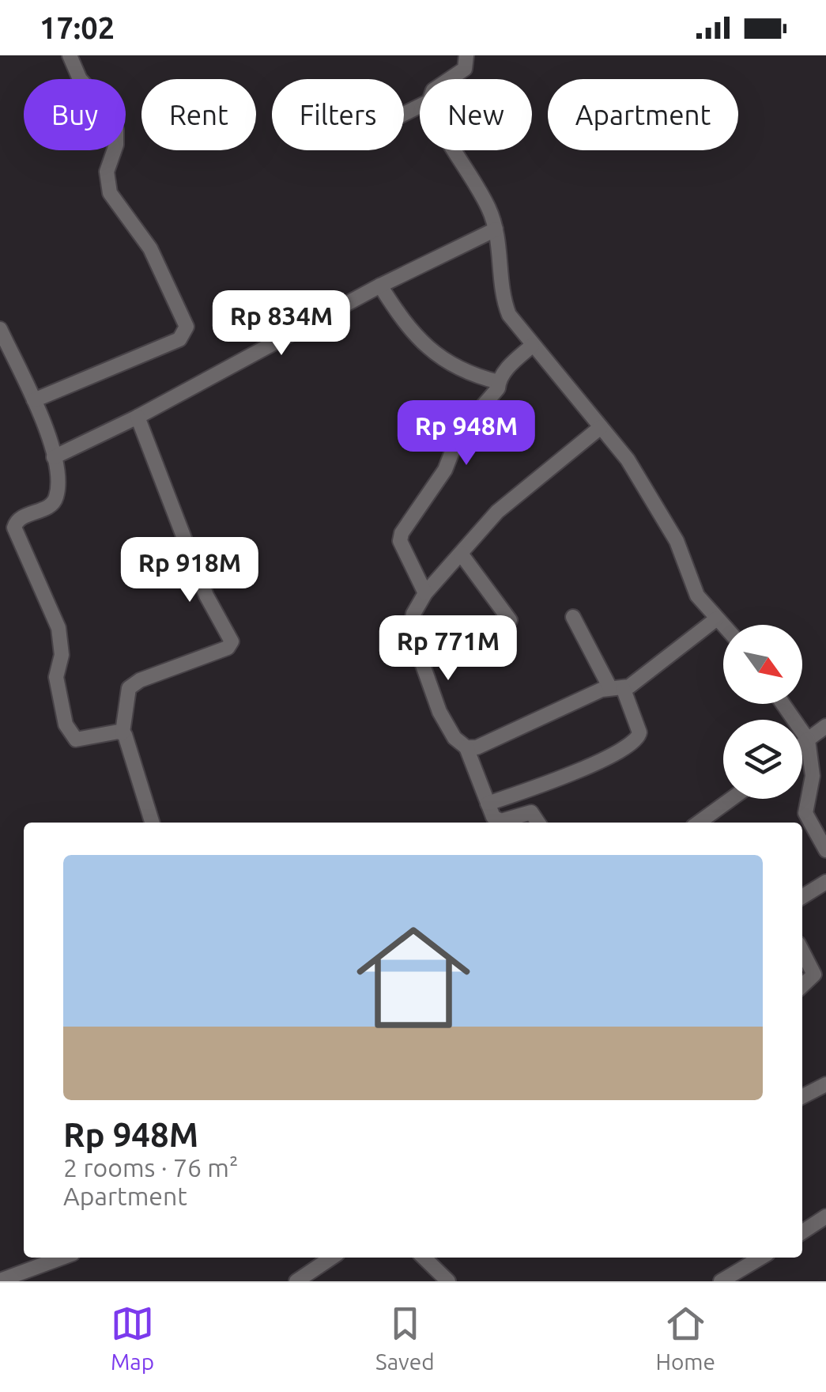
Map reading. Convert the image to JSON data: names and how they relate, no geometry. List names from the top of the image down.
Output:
{
  "north": "bottom right",
  "page": {
    "status": "17:02",
    "chip": [
      "Buy",
      "Rent",
      "Filters",
      "New",
      "Apartment"
    ],
    "price": [
      "Rp 834M",
      "Rp 948M",
      "Rp 918M",
      "Rp 771M"
    ],
    "list": [
      {
        "name": "Rp 948M",
        "note": "2 rooms · 76 m² · Apartment"
      }
    ],
    "tabs": ["Map", "Saved", "Home"]
  }
}
